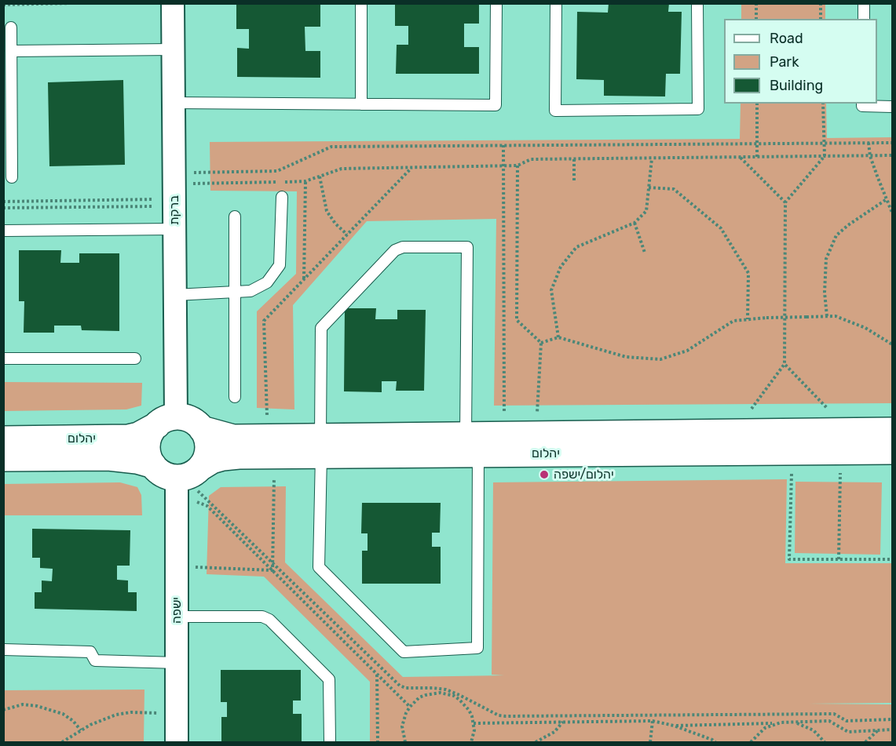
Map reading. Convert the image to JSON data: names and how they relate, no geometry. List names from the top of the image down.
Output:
{
  "streets": {
    "street": ["ברקת", "יהלום", "ישפה"]
  },
  "crossings": [
    ["ברקת", "יהלום"],
    ["ברקת", "ישפה"],
    ["יהלום", "ישפה"]
  ],
  "places": ["יהלום/ישפה"],
  "legend": ["Road", "Park", "Building"]
}
